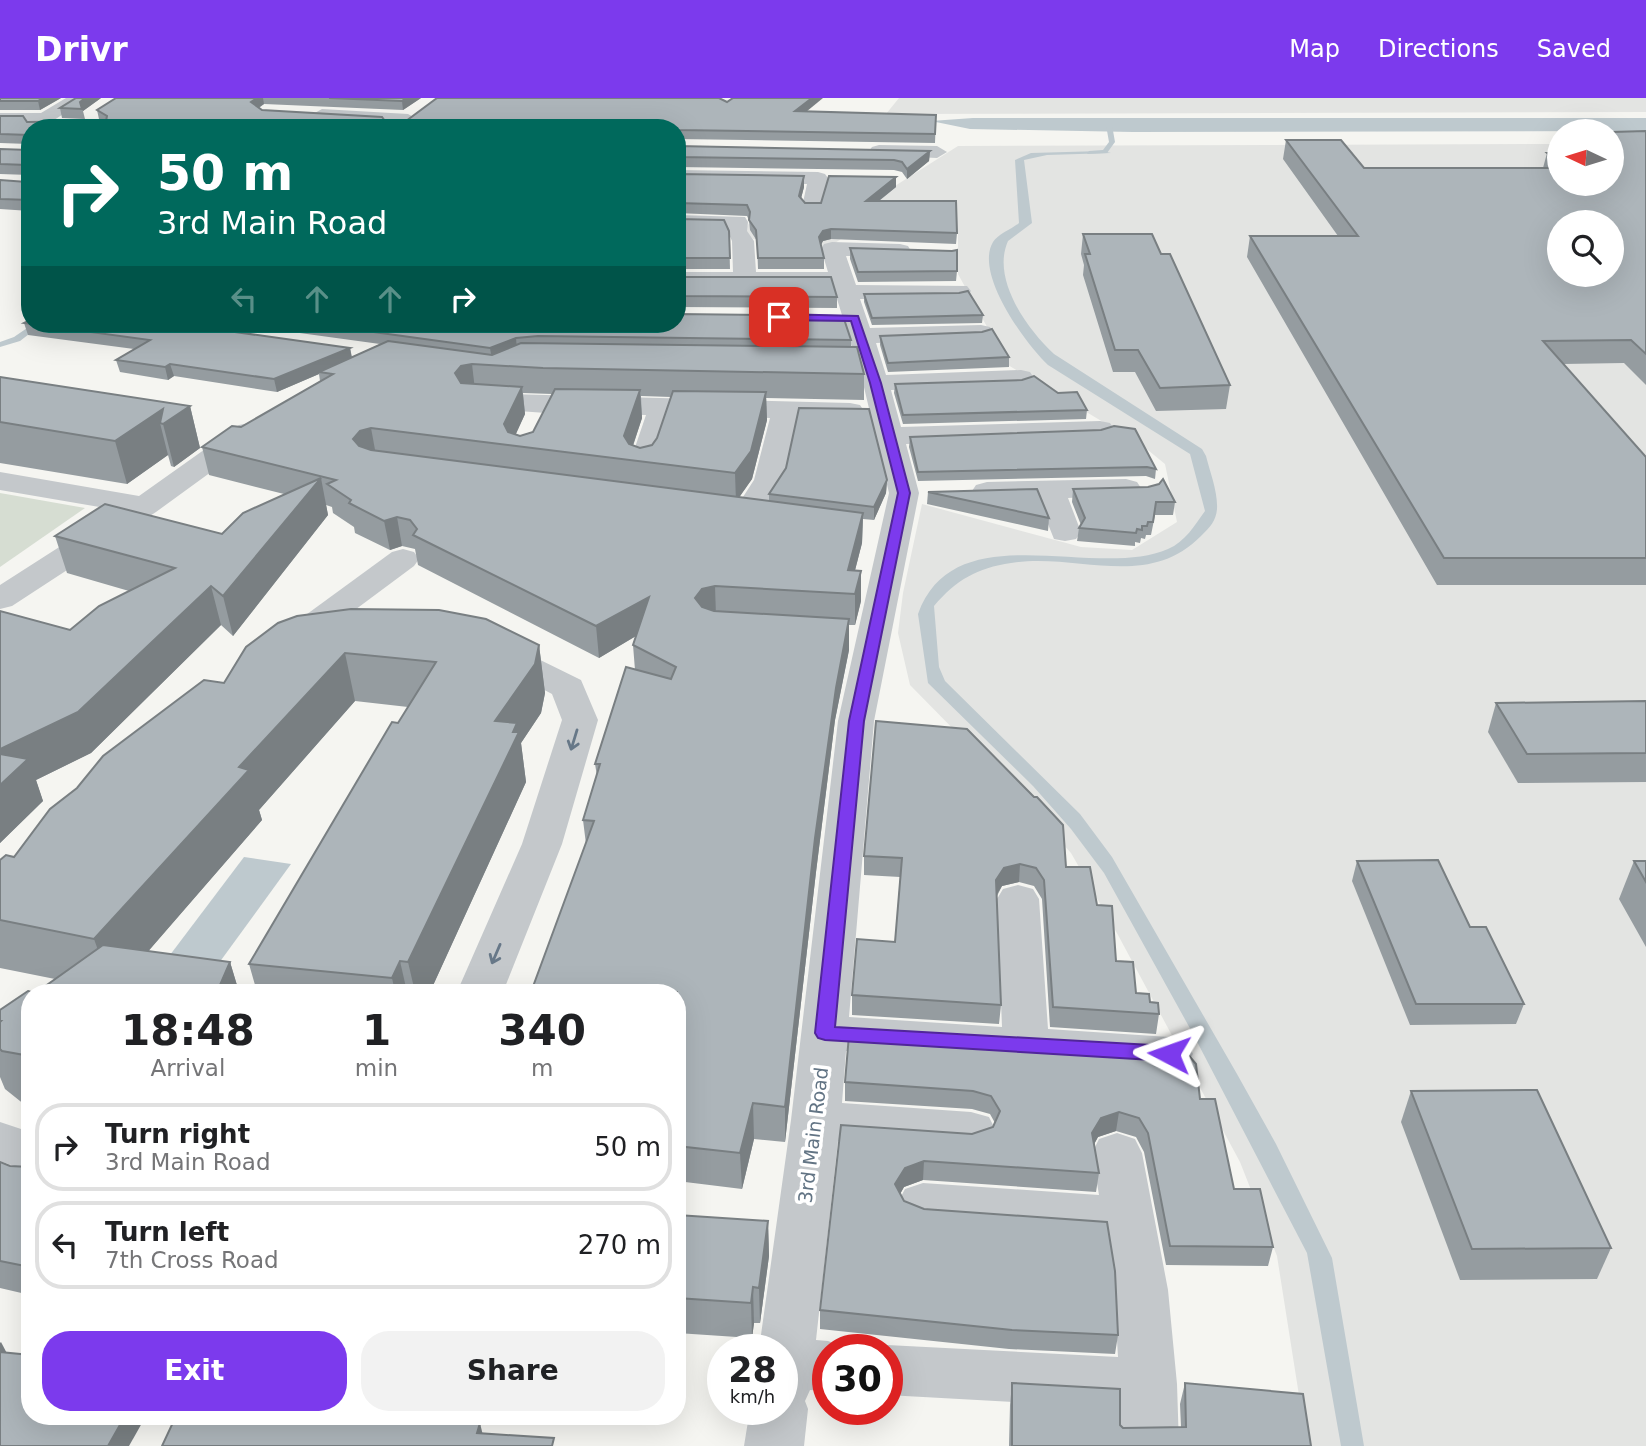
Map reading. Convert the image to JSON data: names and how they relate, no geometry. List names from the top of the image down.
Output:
{
  "streets": {
    "street": ["3rd Main Road"]
  },
  "north": "left",
  "page": {
    "header": "Drivr",
    "nav": ["Map", "Directions", "Saved"],
    "turn": ["50 m", "3rd Main Road"],
    "eta": [
      "18:48",
      "Arrival",
      "1",
      "min",
      "340",
      "m"
    ],
    "list": [
      {
        "name": "Turn right",
        "note": "3rd Main Road",
        "value": "50 m"
      },
      {
        "name": "Turn left",
        "note": "7th Cross Road",
        "value": "270 m"
      }
    ],
    "buttons": ["Exit", "Share"],
    "speed": "28 km/h",
    "limit": "30"
  }
}
